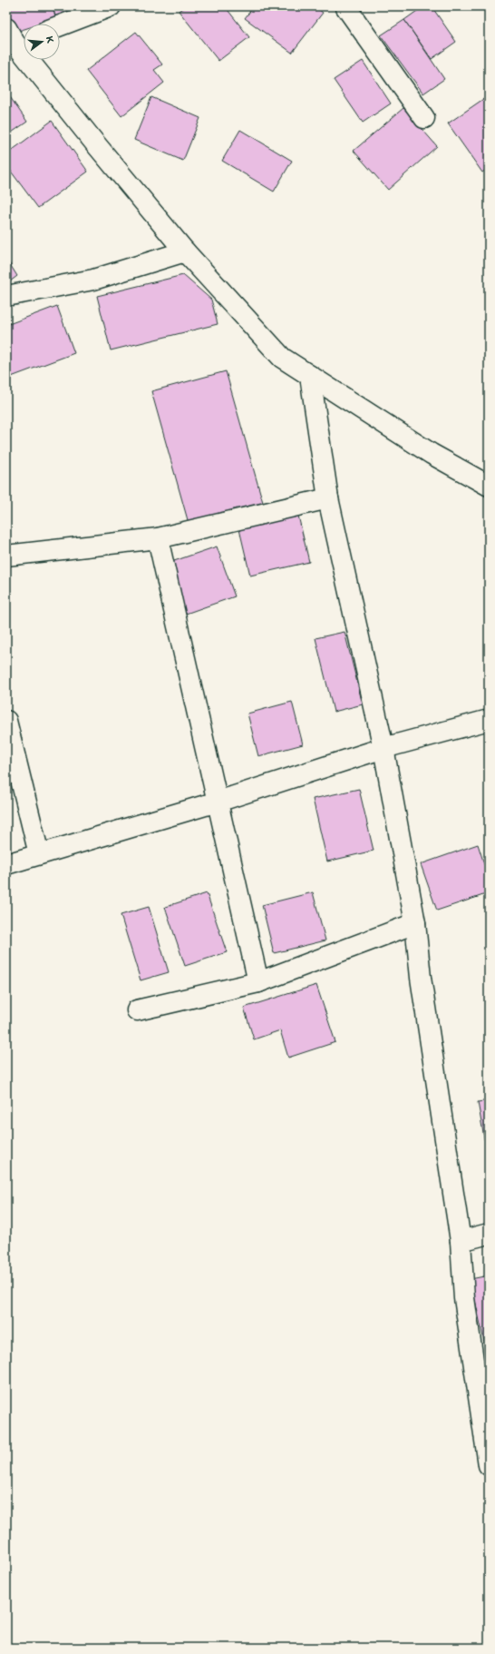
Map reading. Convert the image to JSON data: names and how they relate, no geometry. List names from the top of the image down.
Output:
{
  "north": "right"
}
